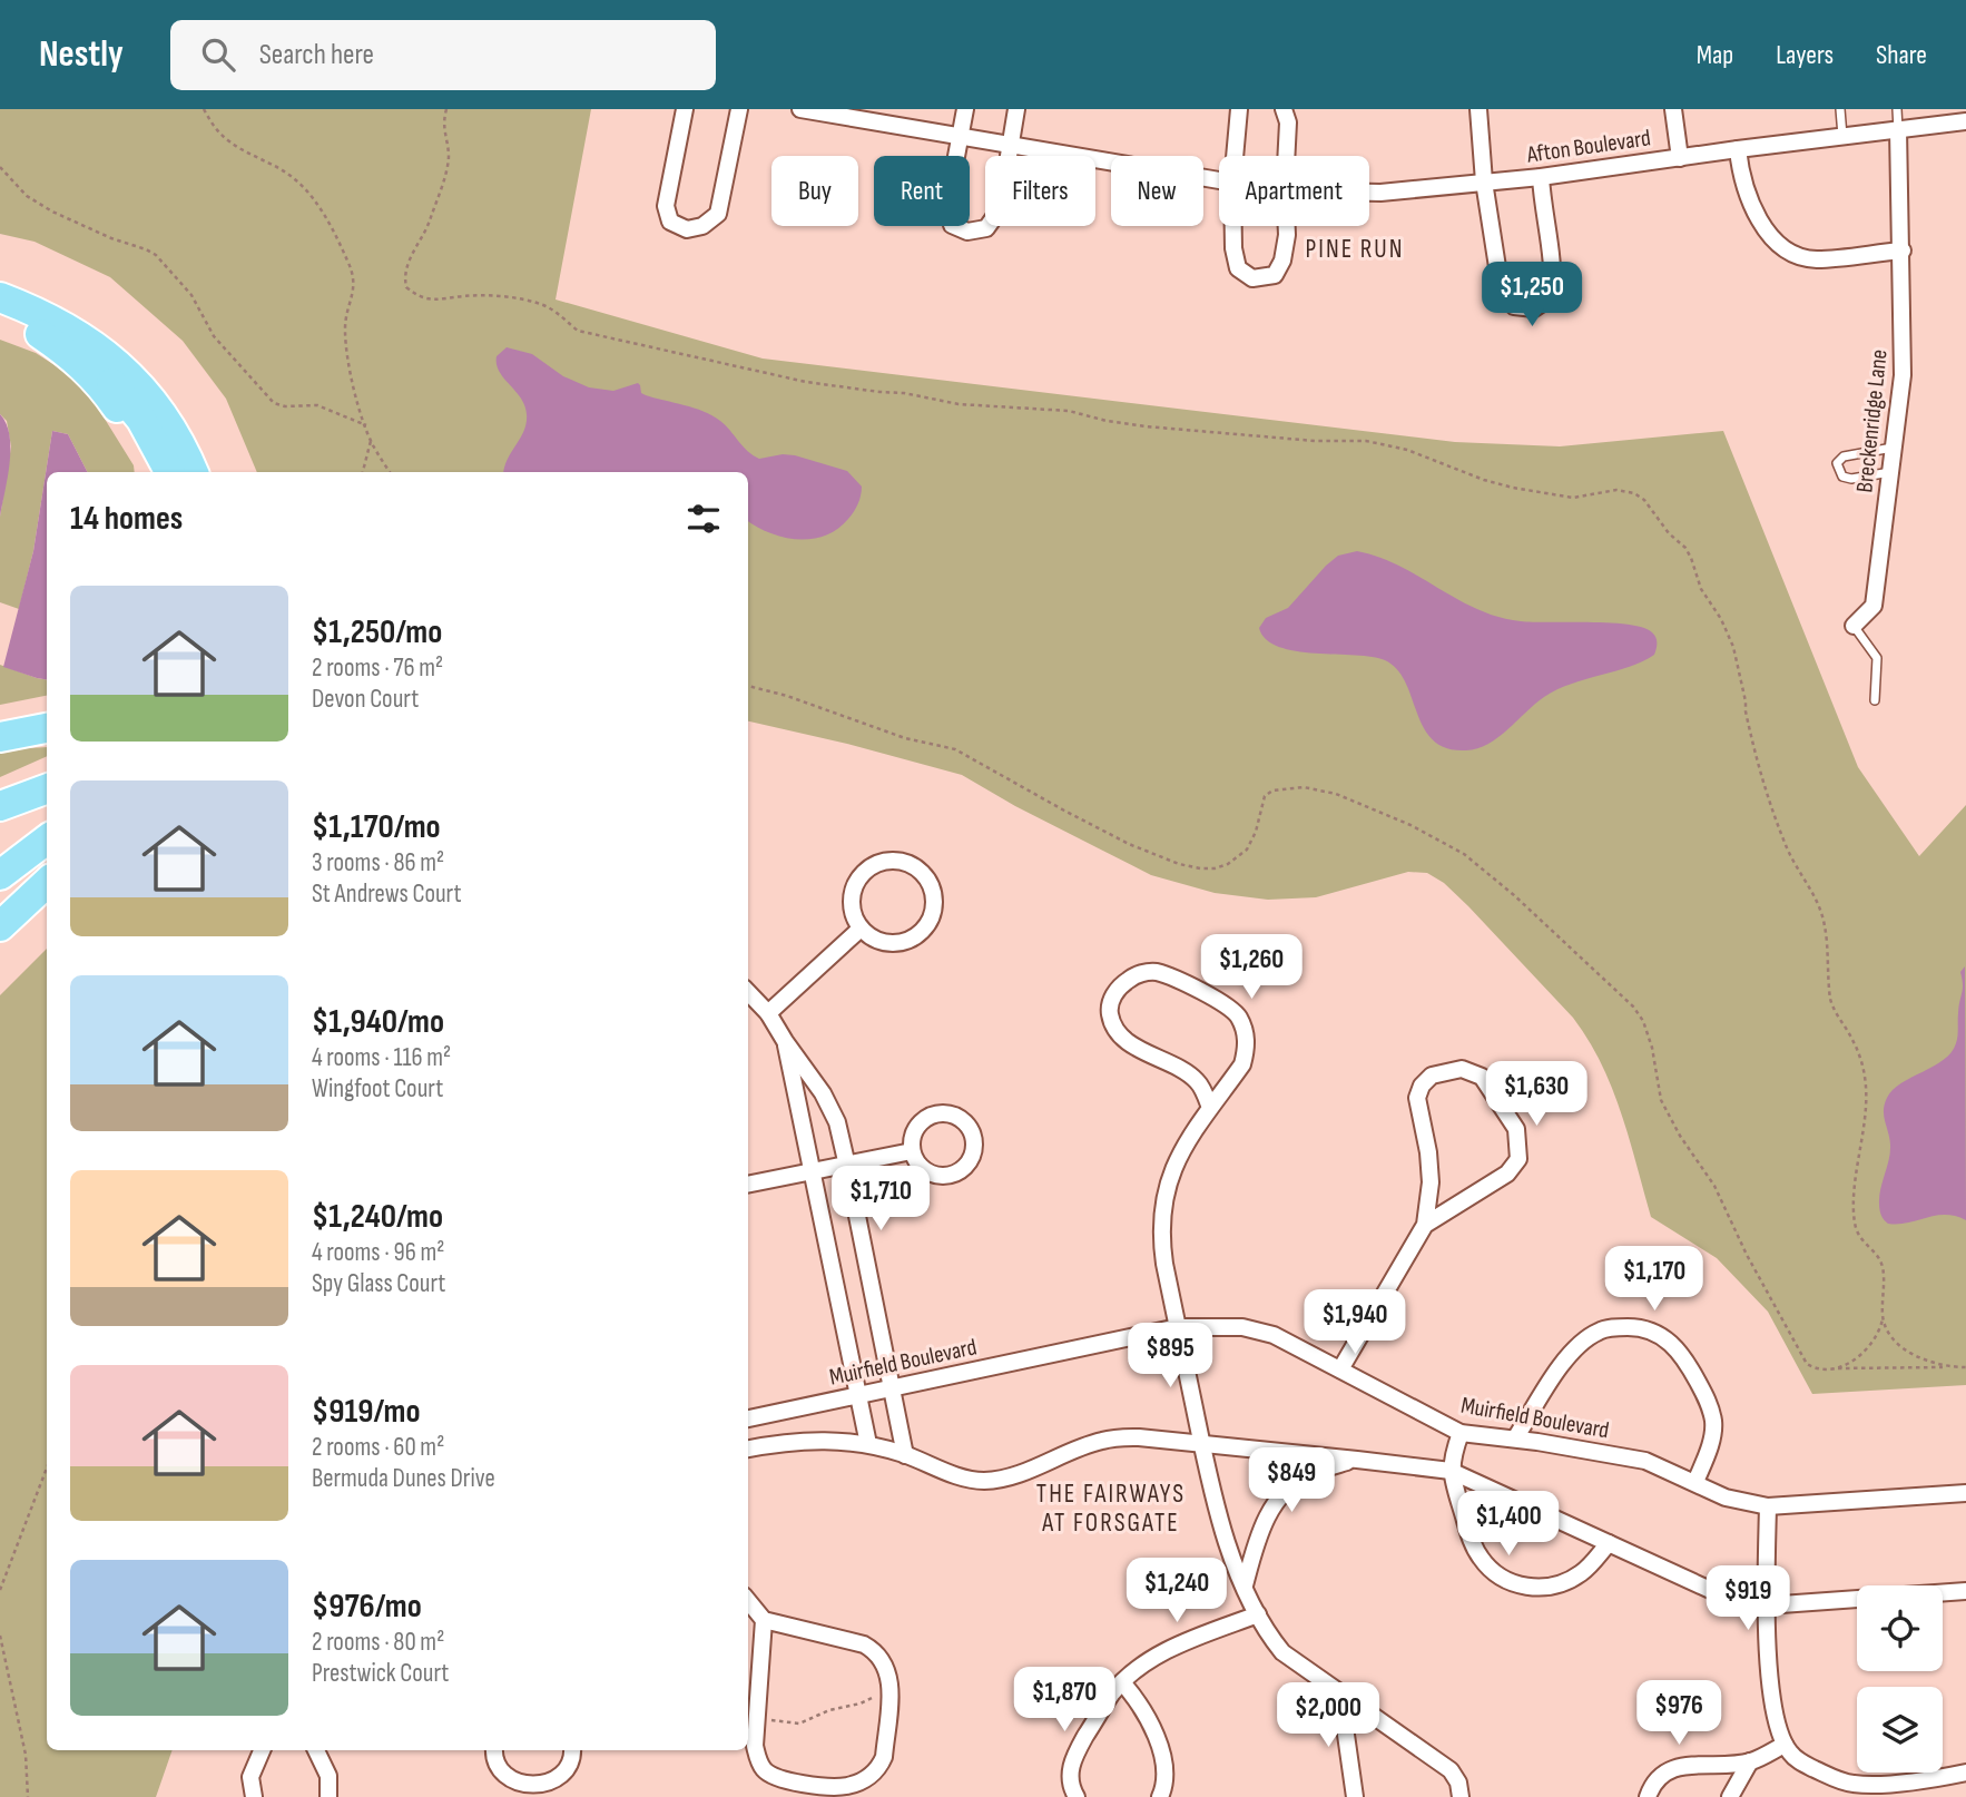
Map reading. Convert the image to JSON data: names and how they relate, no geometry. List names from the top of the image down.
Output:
{
  "streets": {
    "street": ["Afton Boulevard", "Breckenridge Lane", "Muirfield Boulevard"]
  },
  "crossings": [
    ["Afton Boulevard", "Breckenridge Lane"]
  ],
  "districts": ["PINE RUN", "THE FAIRWAYS AT FORSGATE"],
  "page": {
    "header": "Nestly",
    "search": "Search here",
    "nav": ["Map", "Layers", "Share"],
    "chip": [
      "Buy",
      "Rent",
      "Filters",
      "New",
      "Apartment"
    ],
    "price": [
      "$1,250",
      "$1,260",
      "$1,630",
      "$1,710",
      "$1,170",
      "$1,940",
      "$895",
      "$849",
      "$1,400",
      "$1,240",
      "$919",
      "$1,870",
      "$976",
      "$2,000"
    ],
    "heading": "14 homes",
    "list": [
      {
        "name": "$1,250/mo",
        "note": "2 rooms · 76 m² · Devon Court"
      },
      {
        "name": "$1,170/mo",
        "note": "3 rooms · 86 m² · St Andrews Court"
      },
      {
        "name": "$1,940/mo",
        "note": "4 rooms · 116 m² · Wingfoot Court"
      },
      {
        "name": "$1,240/mo",
        "note": "4 rooms · 96 m² · Spy Glass Court"
      },
      {
        "name": "$919/mo",
        "note": "2 rooms · 60 m² · Bermuda Dunes Drive"
      },
      {
        "name": "$976/mo",
        "note": "2 rooms · 80 m² · Prestwick Court"
      }
    ]
  }
}
